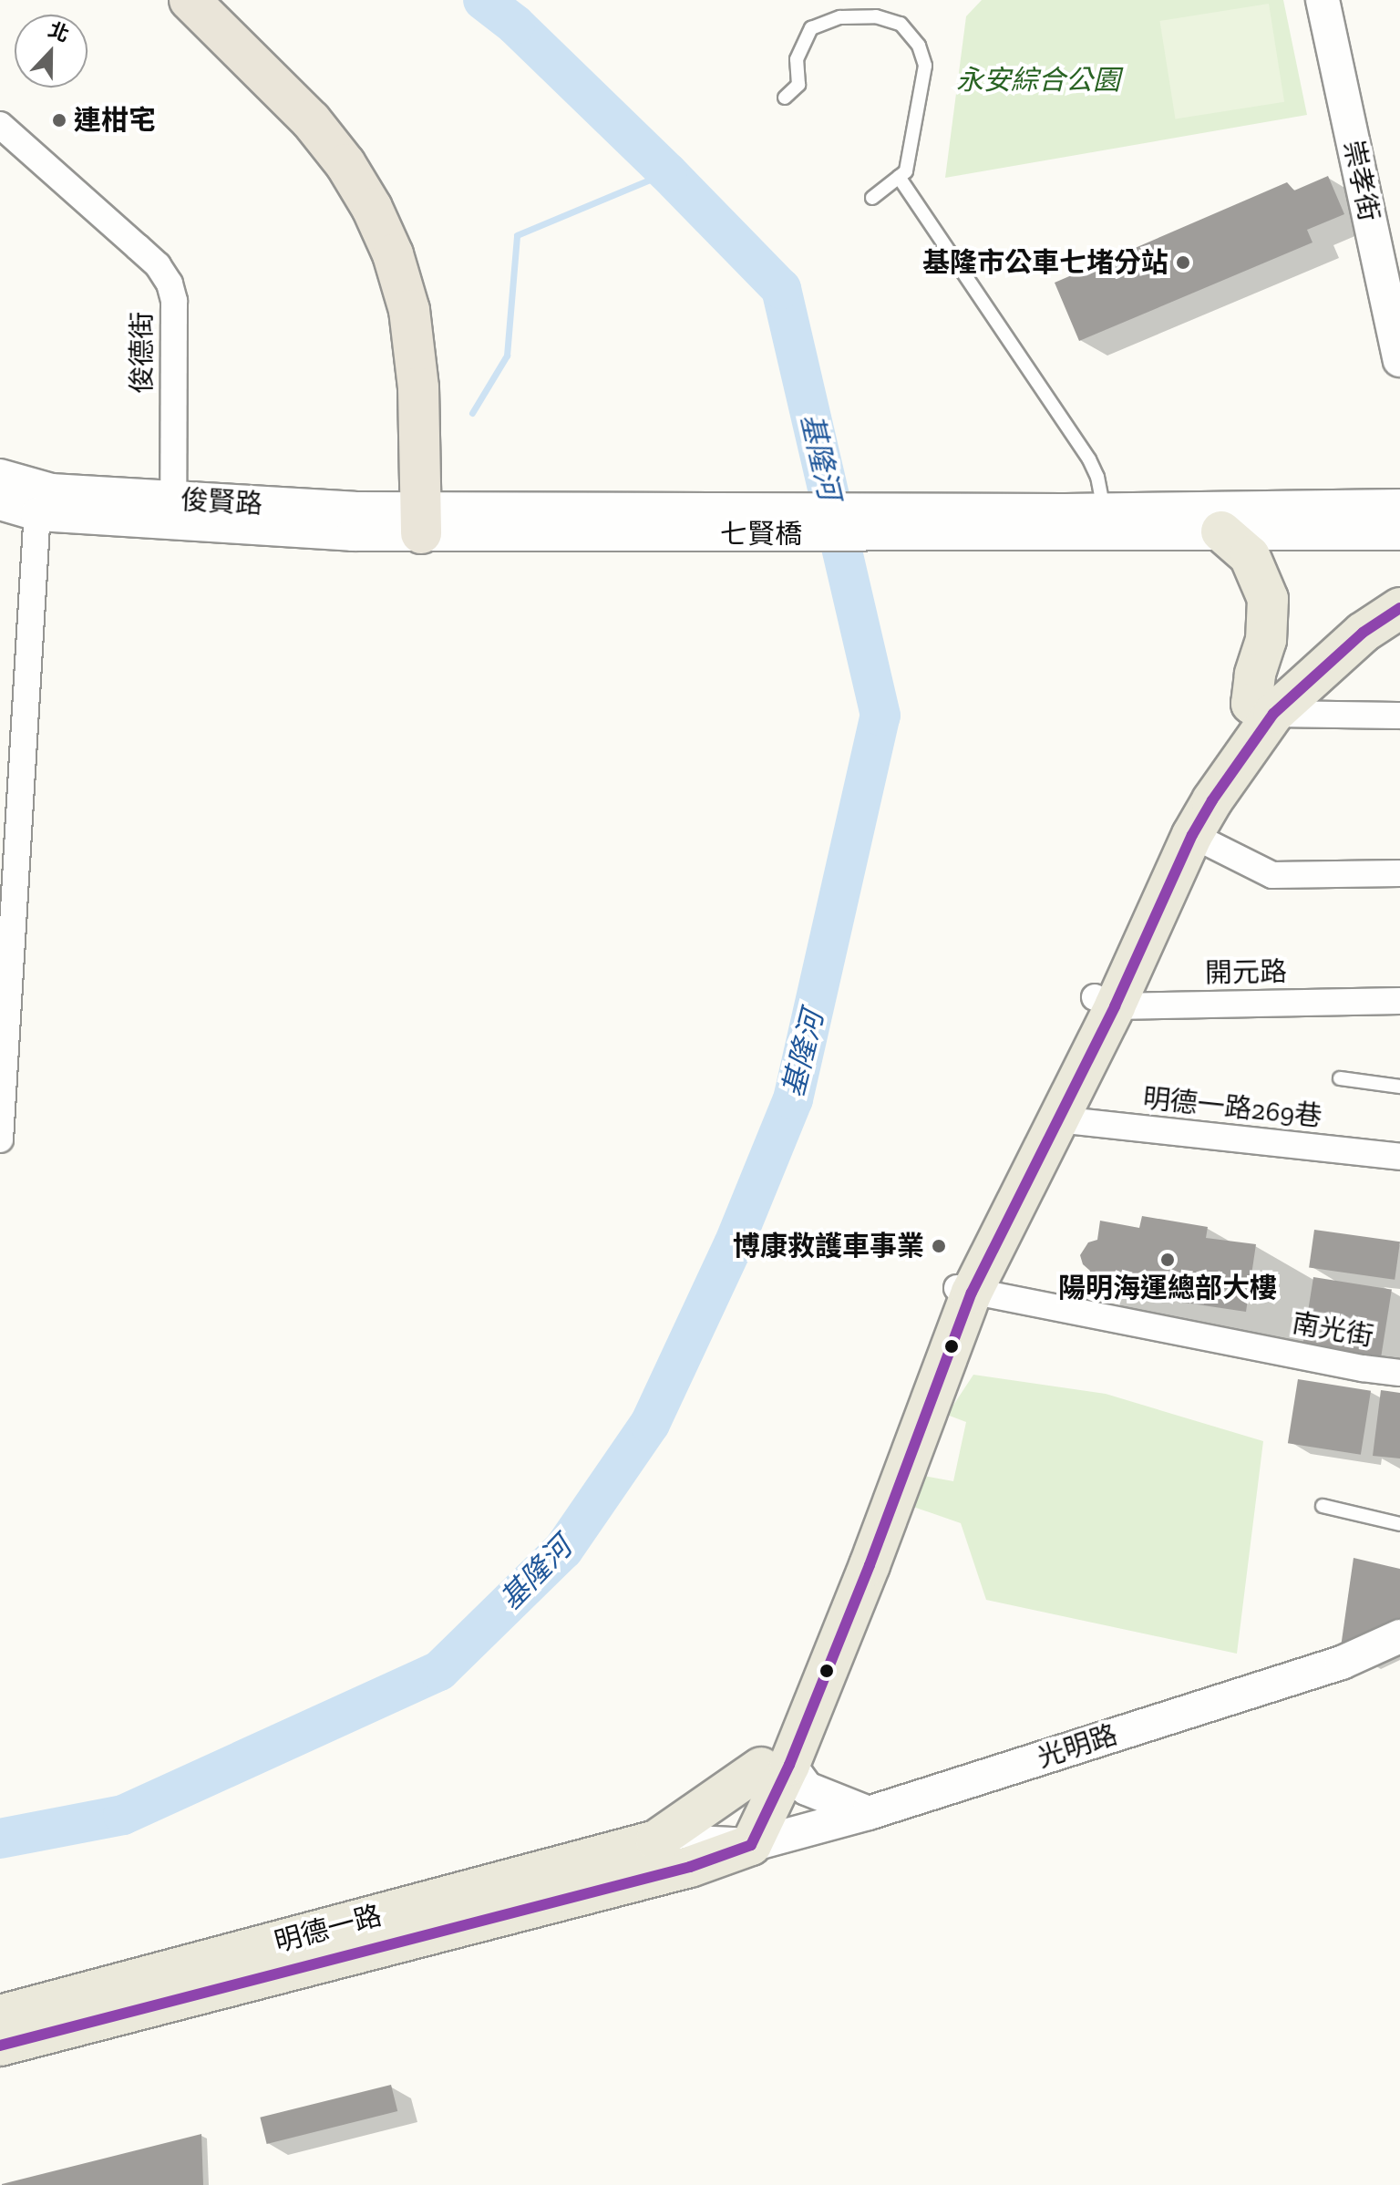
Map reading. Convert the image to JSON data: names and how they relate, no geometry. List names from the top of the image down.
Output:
{
  "streets": {
    "main road": ["明德一路"],
    "street": [
      "崇孝街",
      "俊德街",
      "俊賢路",
      "七賢橋",
      "開元路",
      "明德一路269巷",
      "南光街",
      "光明路"
    ]
  },
  "crossings": [
    ["俊德街", "俊賢路"],
    ["俊賢路", "七賢橋"],
    ["光明路", "明德一路"]
  ],
  "water": ["基隆河"],
  "parks": ["永安綜合公園"],
  "places": [
    "連柑宅",
    "基隆市公車七堵分站",
    "博康救護車事業",
    "陽明海運總部大樓"
  ],
  "north": "top"
}
